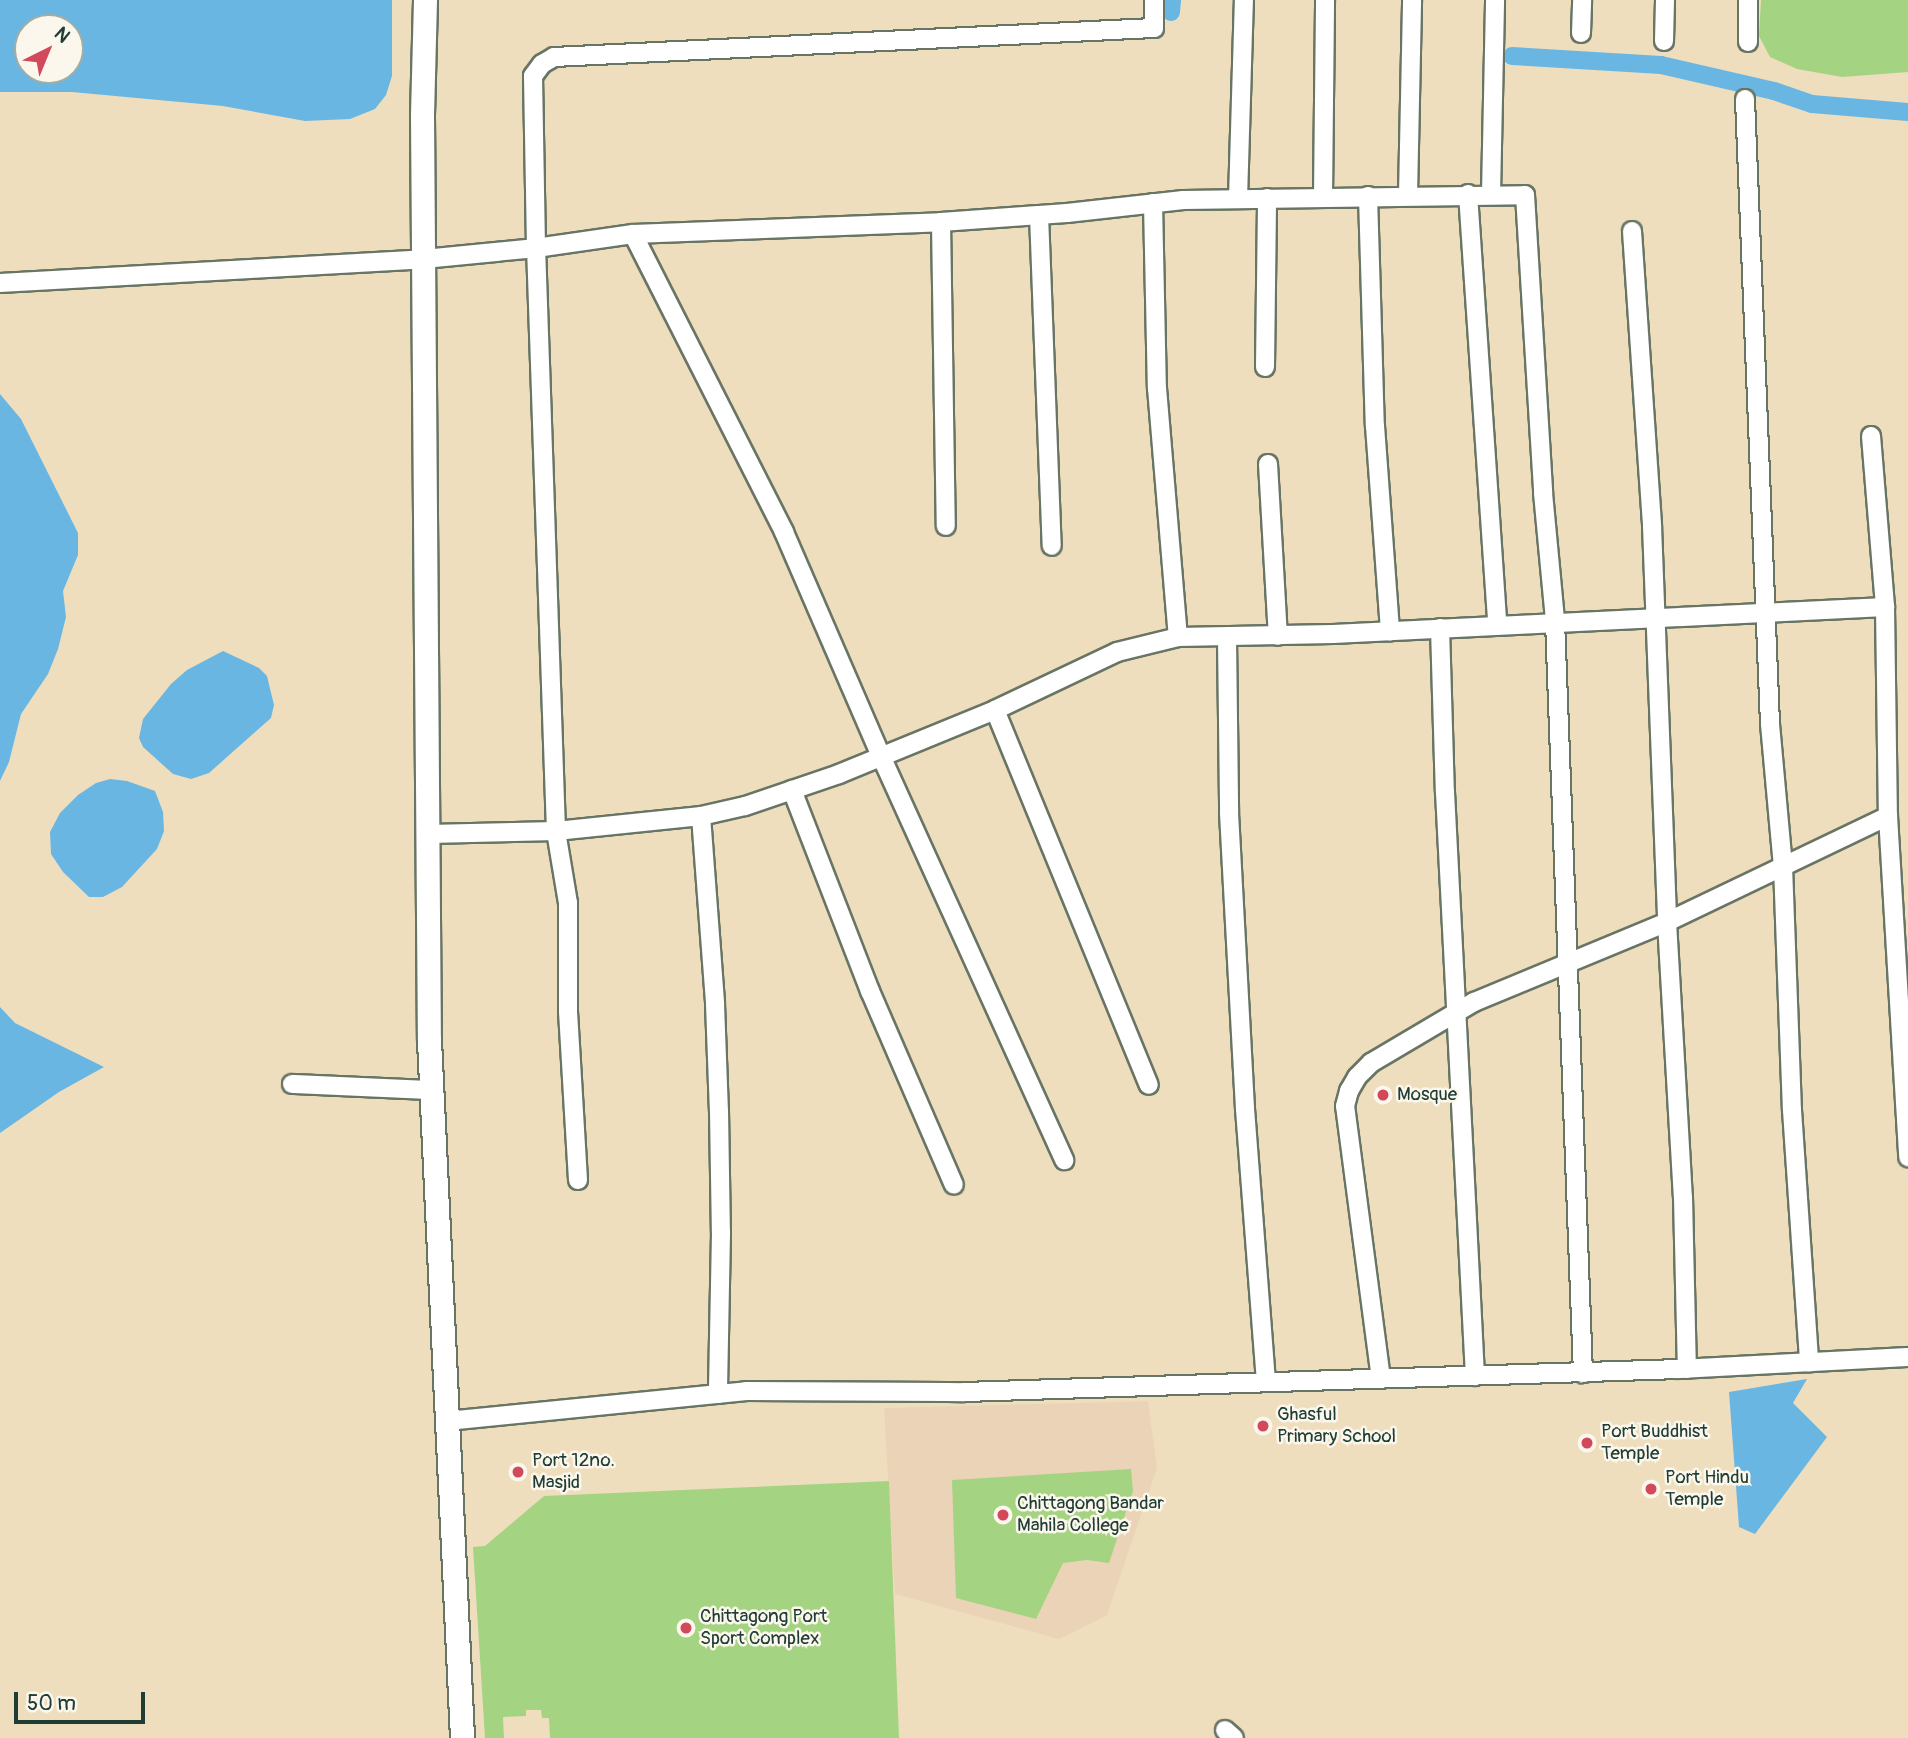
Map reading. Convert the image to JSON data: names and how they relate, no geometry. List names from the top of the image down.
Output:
{
  "places": [
    "Mosque",
    "Ghasful Primary School",
    "Port Buddhist Temple",
    "Port 12no. Masjid",
    "Port Hindu Temple",
    "Chittagong Bandar Mahila College",
    "Chittagong Port Sport Complex"
  ],
  "scale_bar": "50 m",
  "north": "top right"
}
